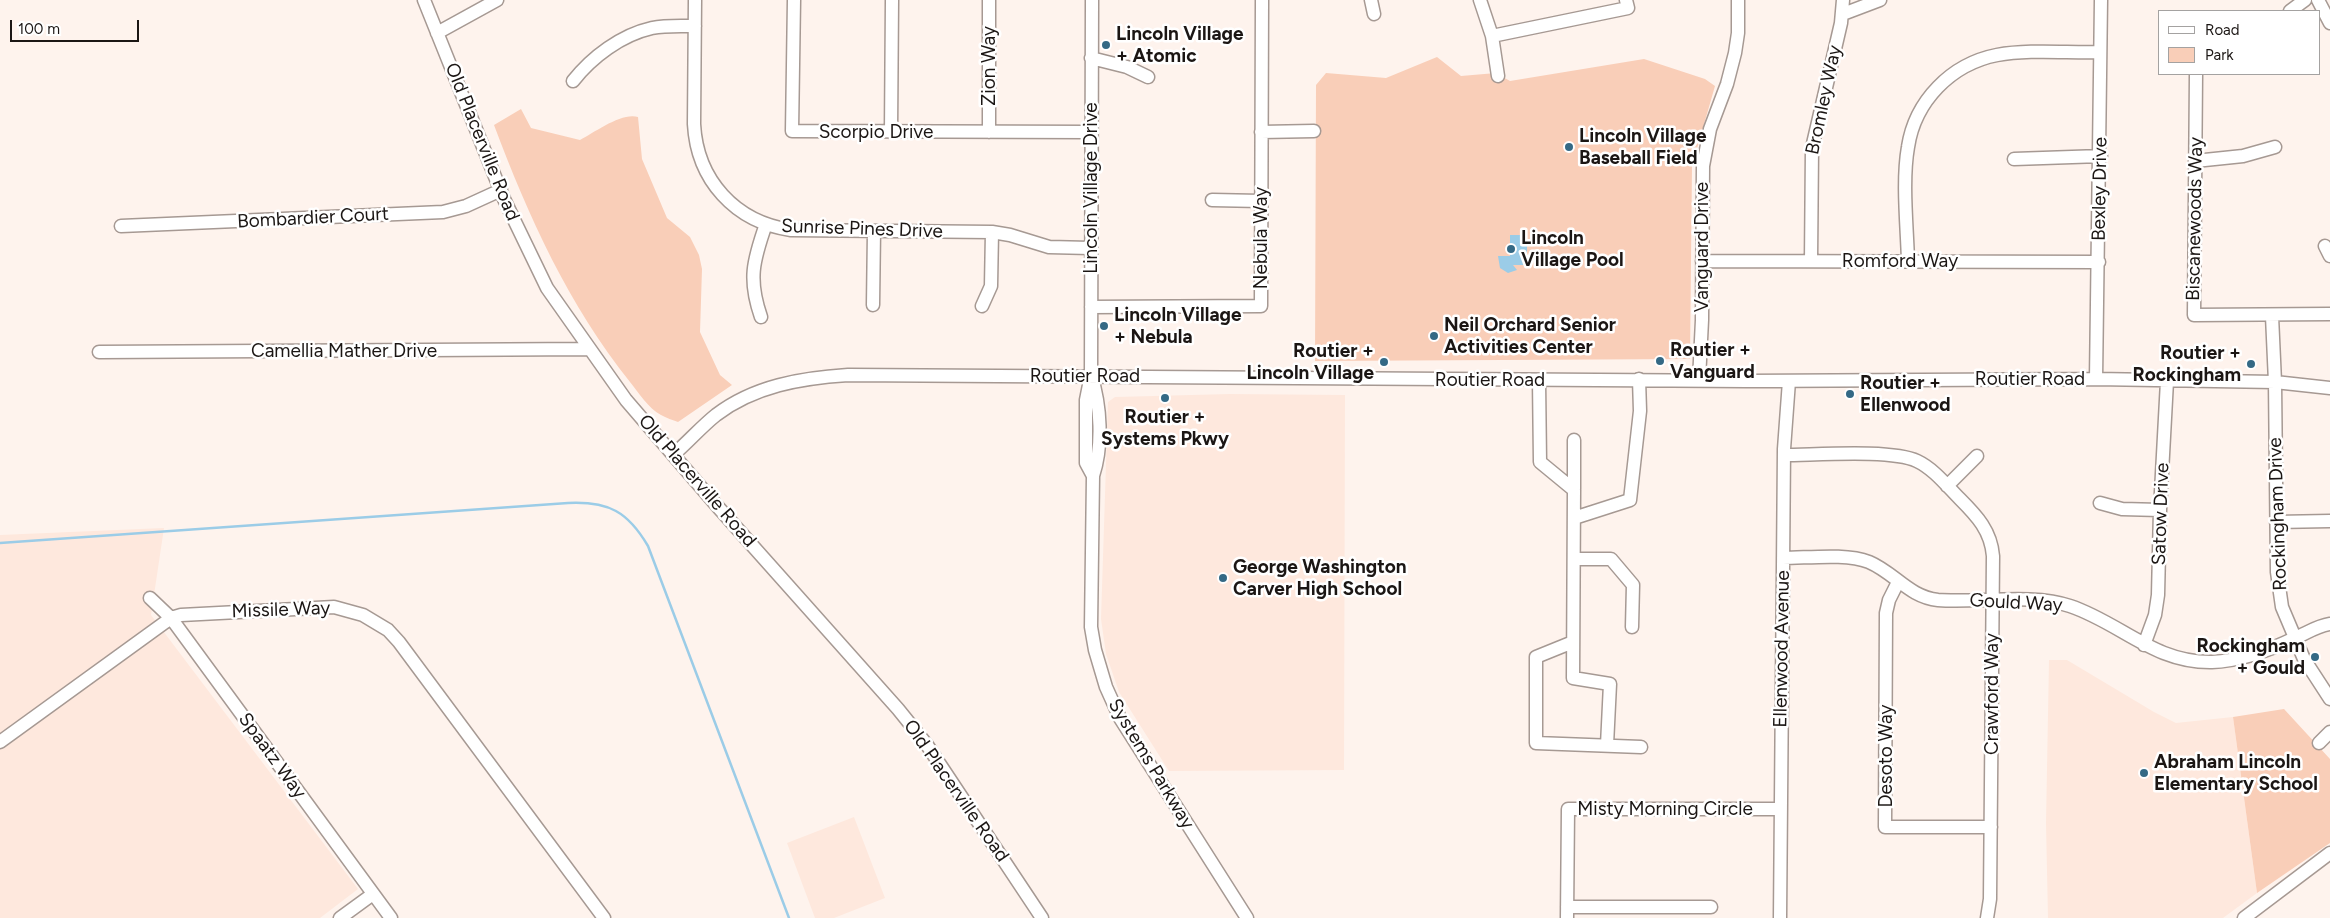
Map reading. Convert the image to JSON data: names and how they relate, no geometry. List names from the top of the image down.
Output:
{
  "streets": {
    "street": [
      "Zion Way",
      "Bromley Way",
      "Scorpio Drive",
      "Old Placerville Road",
      "Lincoln Village Drive",
      "Bexley Drive",
      "Bombardier Court",
      "Biscanewoods Way",
      "Sunrise Pines Drive",
      "Nebula Way",
      "Vanguard Drive",
      "Romford Way",
      "Camellia Mather Drive",
      "Routier Road",
      "Satow Drive",
      "Rockingham Drive",
      "Gould Way",
      "Missile Way",
      "Ellenwood Avenue",
      "Crawford Way",
      "Spaatz Way",
      "Desoto Way",
      "Systems Parkway",
      "Misty Morning Circle"
    ]
  },
  "crossings": [
    ["Zion Way", "Scorpio Drive"],
    ["Bromley Way", "Romford Way"],
    ["Scorpio Drive", "Lincoln Village Drive"],
    ["Old Placerville Road", "Bombardier Court"],
    ["Old Placerville Road", "Camellia Mather Drive"],
    ["Old Placerville Road", "Routier Road"],
    ["Lincoln Village Drive", "Sunrise Pines Drive"],
    ["Lincoln Village Drive", "Nebula Way"],
    ["Lincoln Village Drive", "Routier Road"],
    ["Lincoln Village Drive", "Systems Parkway"],
    ["Bexley Drive", "Romford Way"],
    ["Bexley Drive", "Routier Road"],
    ["Biscanewoods Way", "Rockingham Drive"],
    ["Vanguard Drive", "Romford Way"],
    ["Vanguard Drive", "Routier Road"],
    ["Routier Road", "Satow Drive"],
    ["Routier Road", "Rockingham Drive"],
    ["Routier Road", "Ellenwood Avenue"],
    ["Routier Road", "Systems Parkway"],
    ["Satow Drive", "Gould Way"],
    ["Rockingham Drive", "Gould Way"],
    ["Gould Way", "Ellenwood Avenue"],
    ["Gould Way", "Crawford Way"],
    ["Gould Way", "Desoto Way"],
    ["Missile Way", "Spaatz Way"],
    ["Ellenwood Avenue", "Crawford Way"],
    ["Ellenwood Avenue", "Misty Morning Circle"],
    ["Crawford Way", "Desoto Way"]
  ],
  "places": [
    "Lincoln Village + Atomic",
    "Lincoln Village Baseball Field",
    "Lincoln Village Pool",
    "Lincoln Village + Nebula",
    "Neil Orchard Senior Activities Center",
    "Routier + Vanguard",
    "Routier + Lincoln Village",
    "Routier + Rockingham",
    "Routier + Ellenwood",
    "Routier + Systems Pkwy",
    "George Washington Carver High School",
    "Rockingham + Gould",
    "Abraham Lincoln Elementary School"
  ],
  "legend": ["Road", "Park"],
  "scale_bar": "100 m"
}
